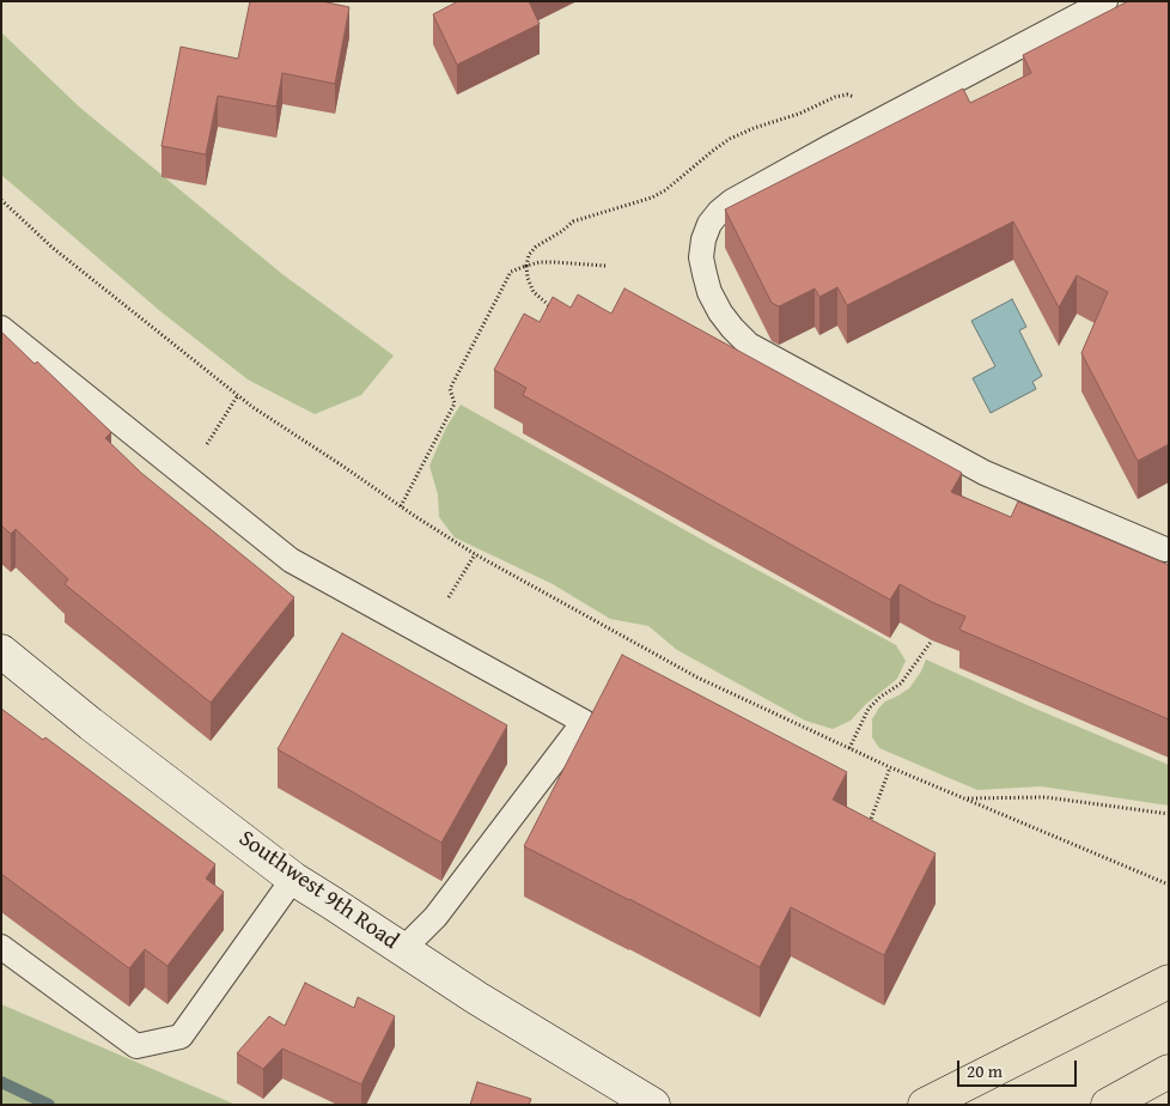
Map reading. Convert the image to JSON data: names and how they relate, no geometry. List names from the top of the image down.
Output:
{
  "streets": {
    "street": ["Southwest 9th Road"]
  },
  "scale_bar": "20 m"
}
